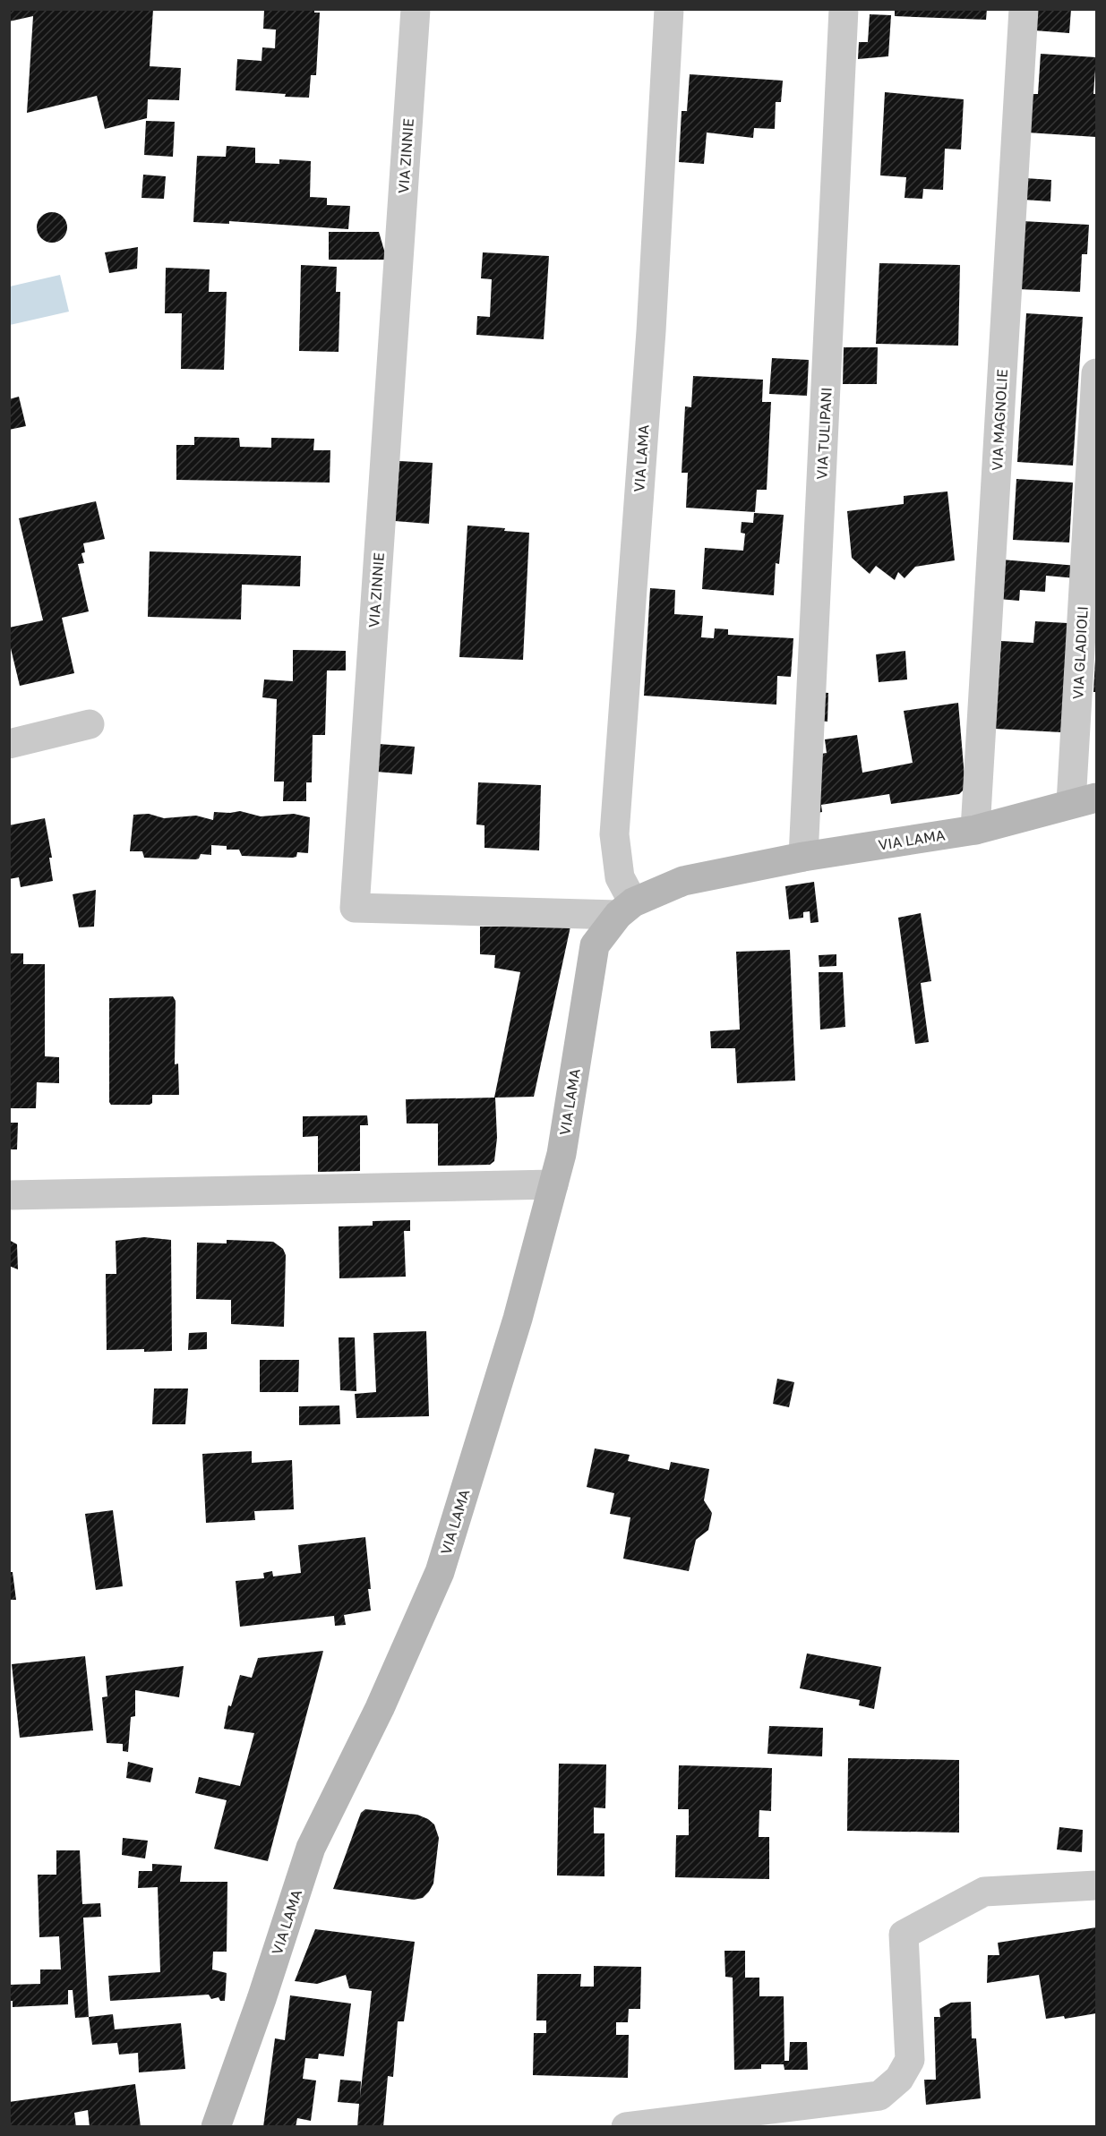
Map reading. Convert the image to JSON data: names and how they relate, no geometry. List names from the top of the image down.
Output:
{
  "streets": {
    "street": [
      "VIA ZINNIE",
      "VIA MAGNOLIE",
      "VIA TULIPANI",
      "VIA LAMA",
      "VIA GLADIOLI"
    ]
  },
  "crossings": [
    ["VIA ZINNIE", "VIA LAMA"],
    ["VIA MAGNOLIE", "VIA LAMA"],
    ["VIA TULIPANI", "VIA LAMA"],
    ["VIA LAMA", "VIA GLADIOLI"]
  ]
}
